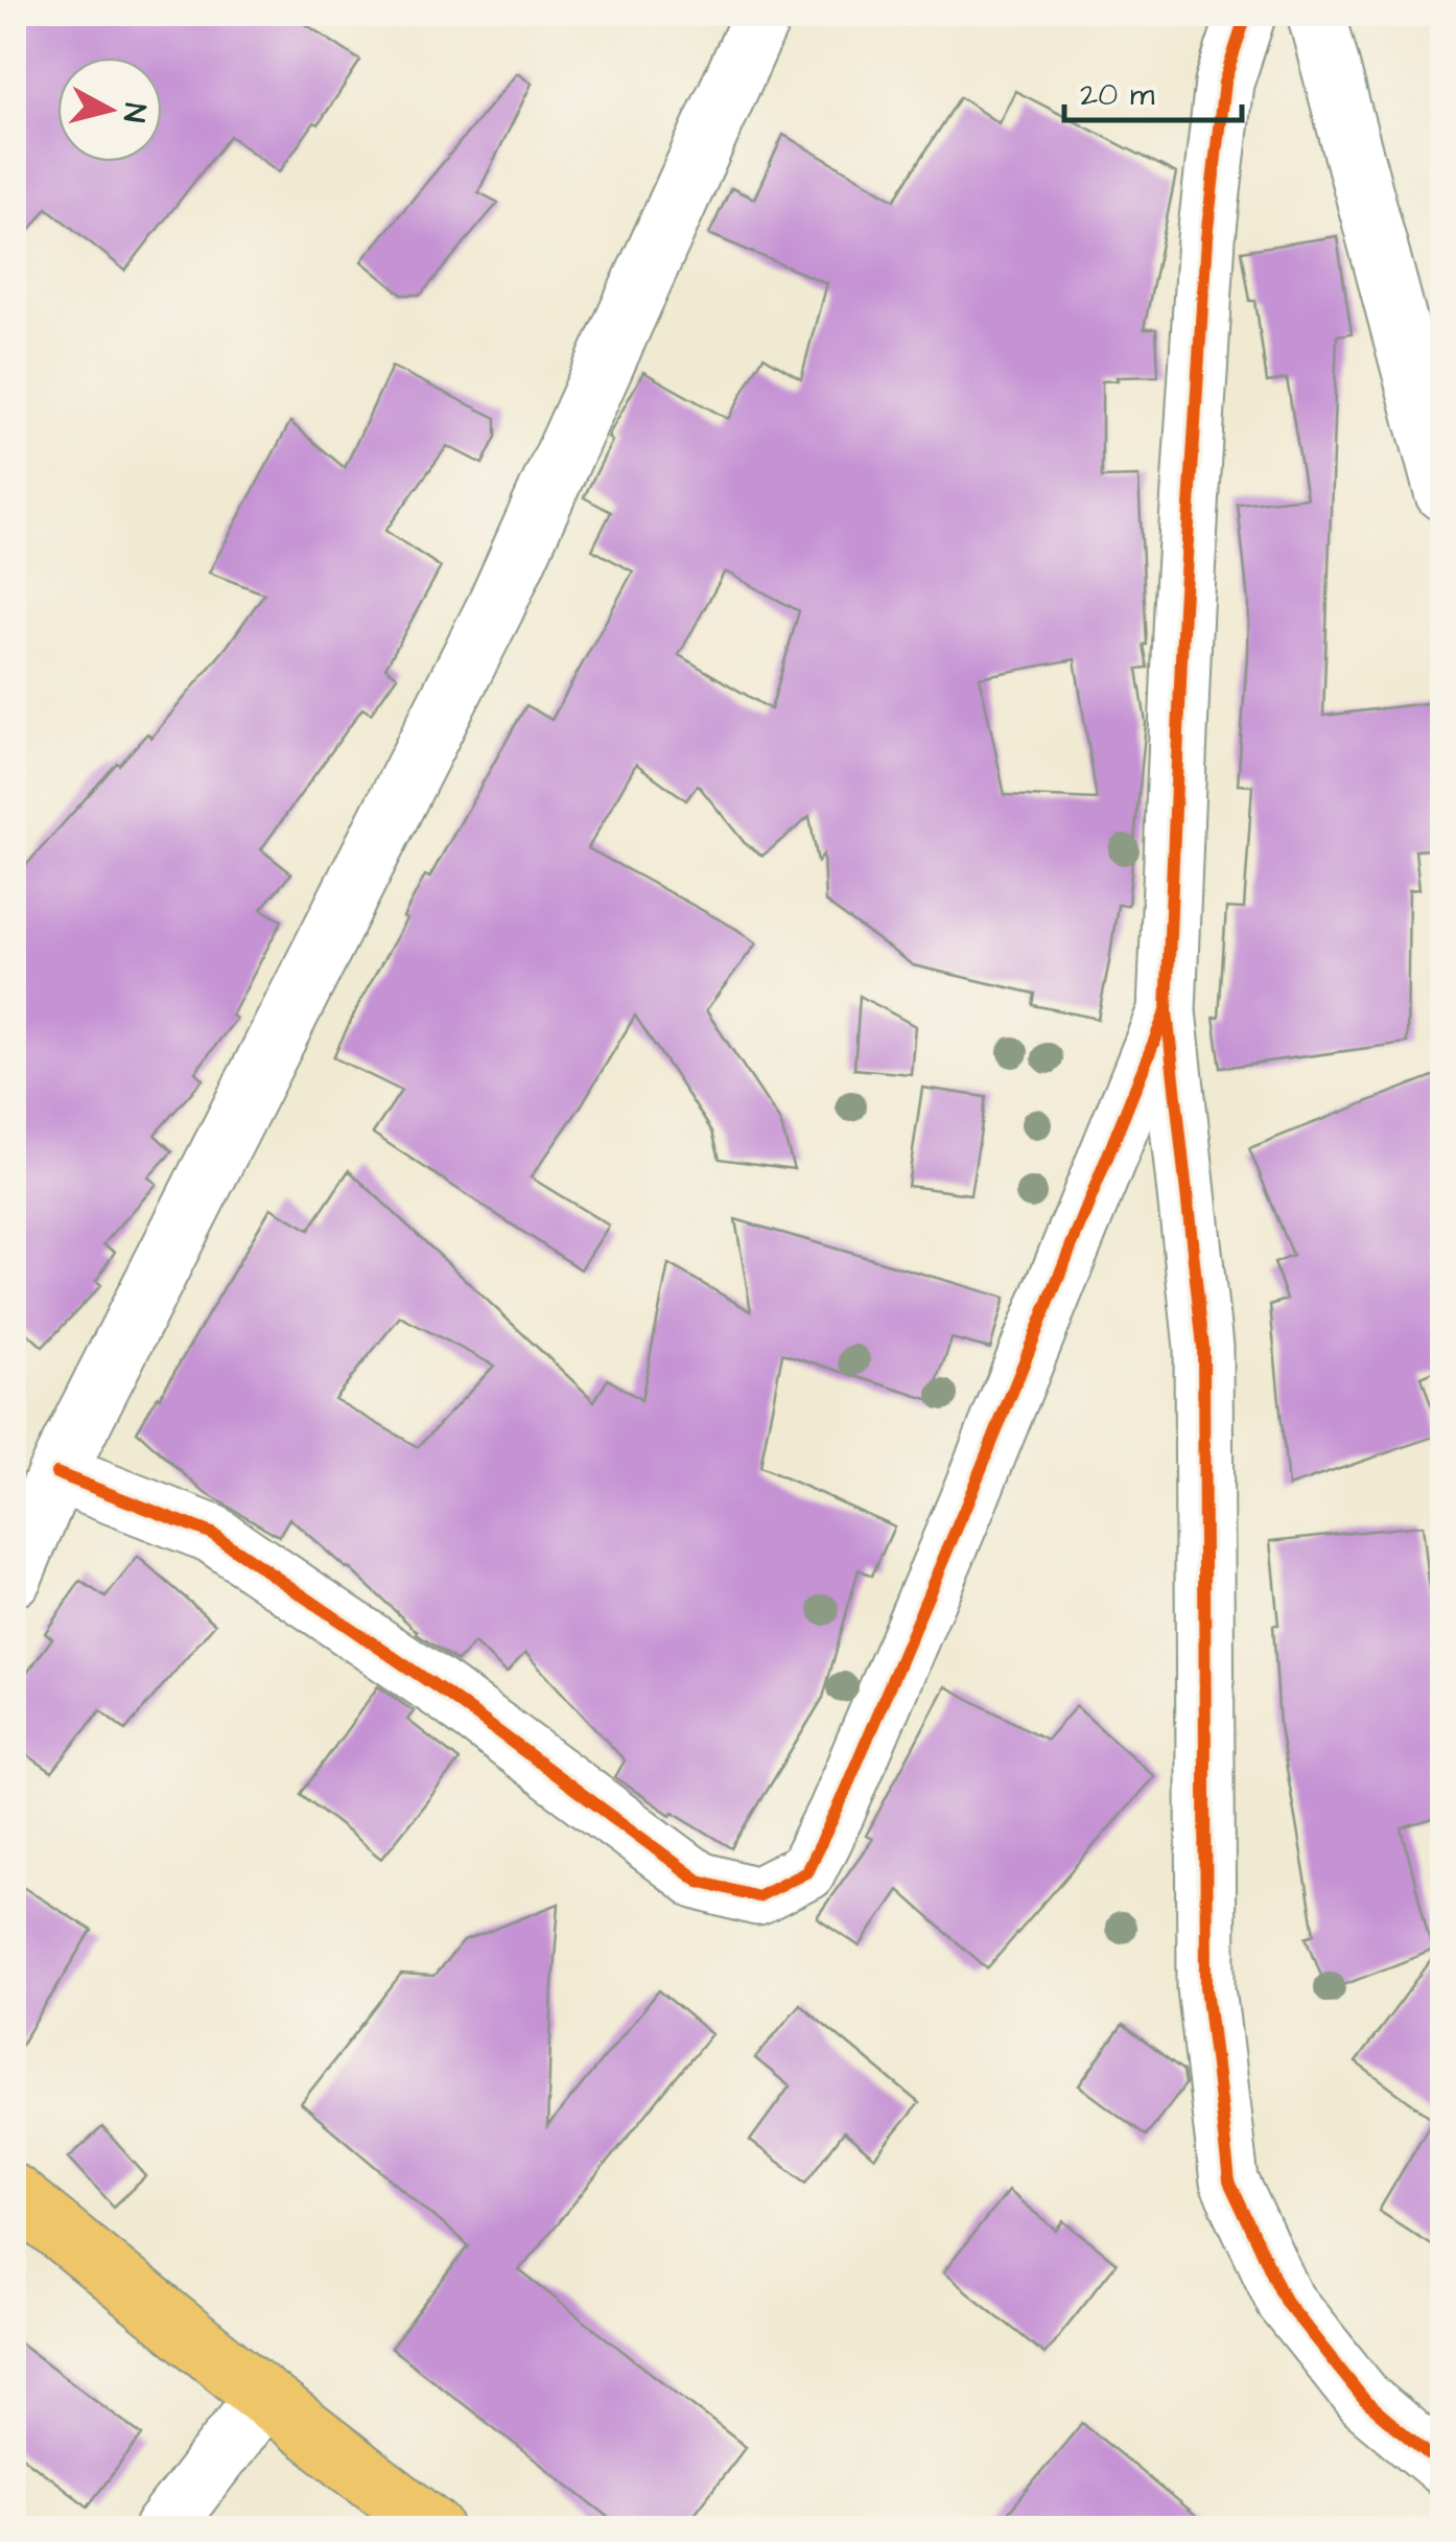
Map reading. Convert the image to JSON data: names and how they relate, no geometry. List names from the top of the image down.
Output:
{
  "scale_bar": "20 m",
  "north": "right"
}
